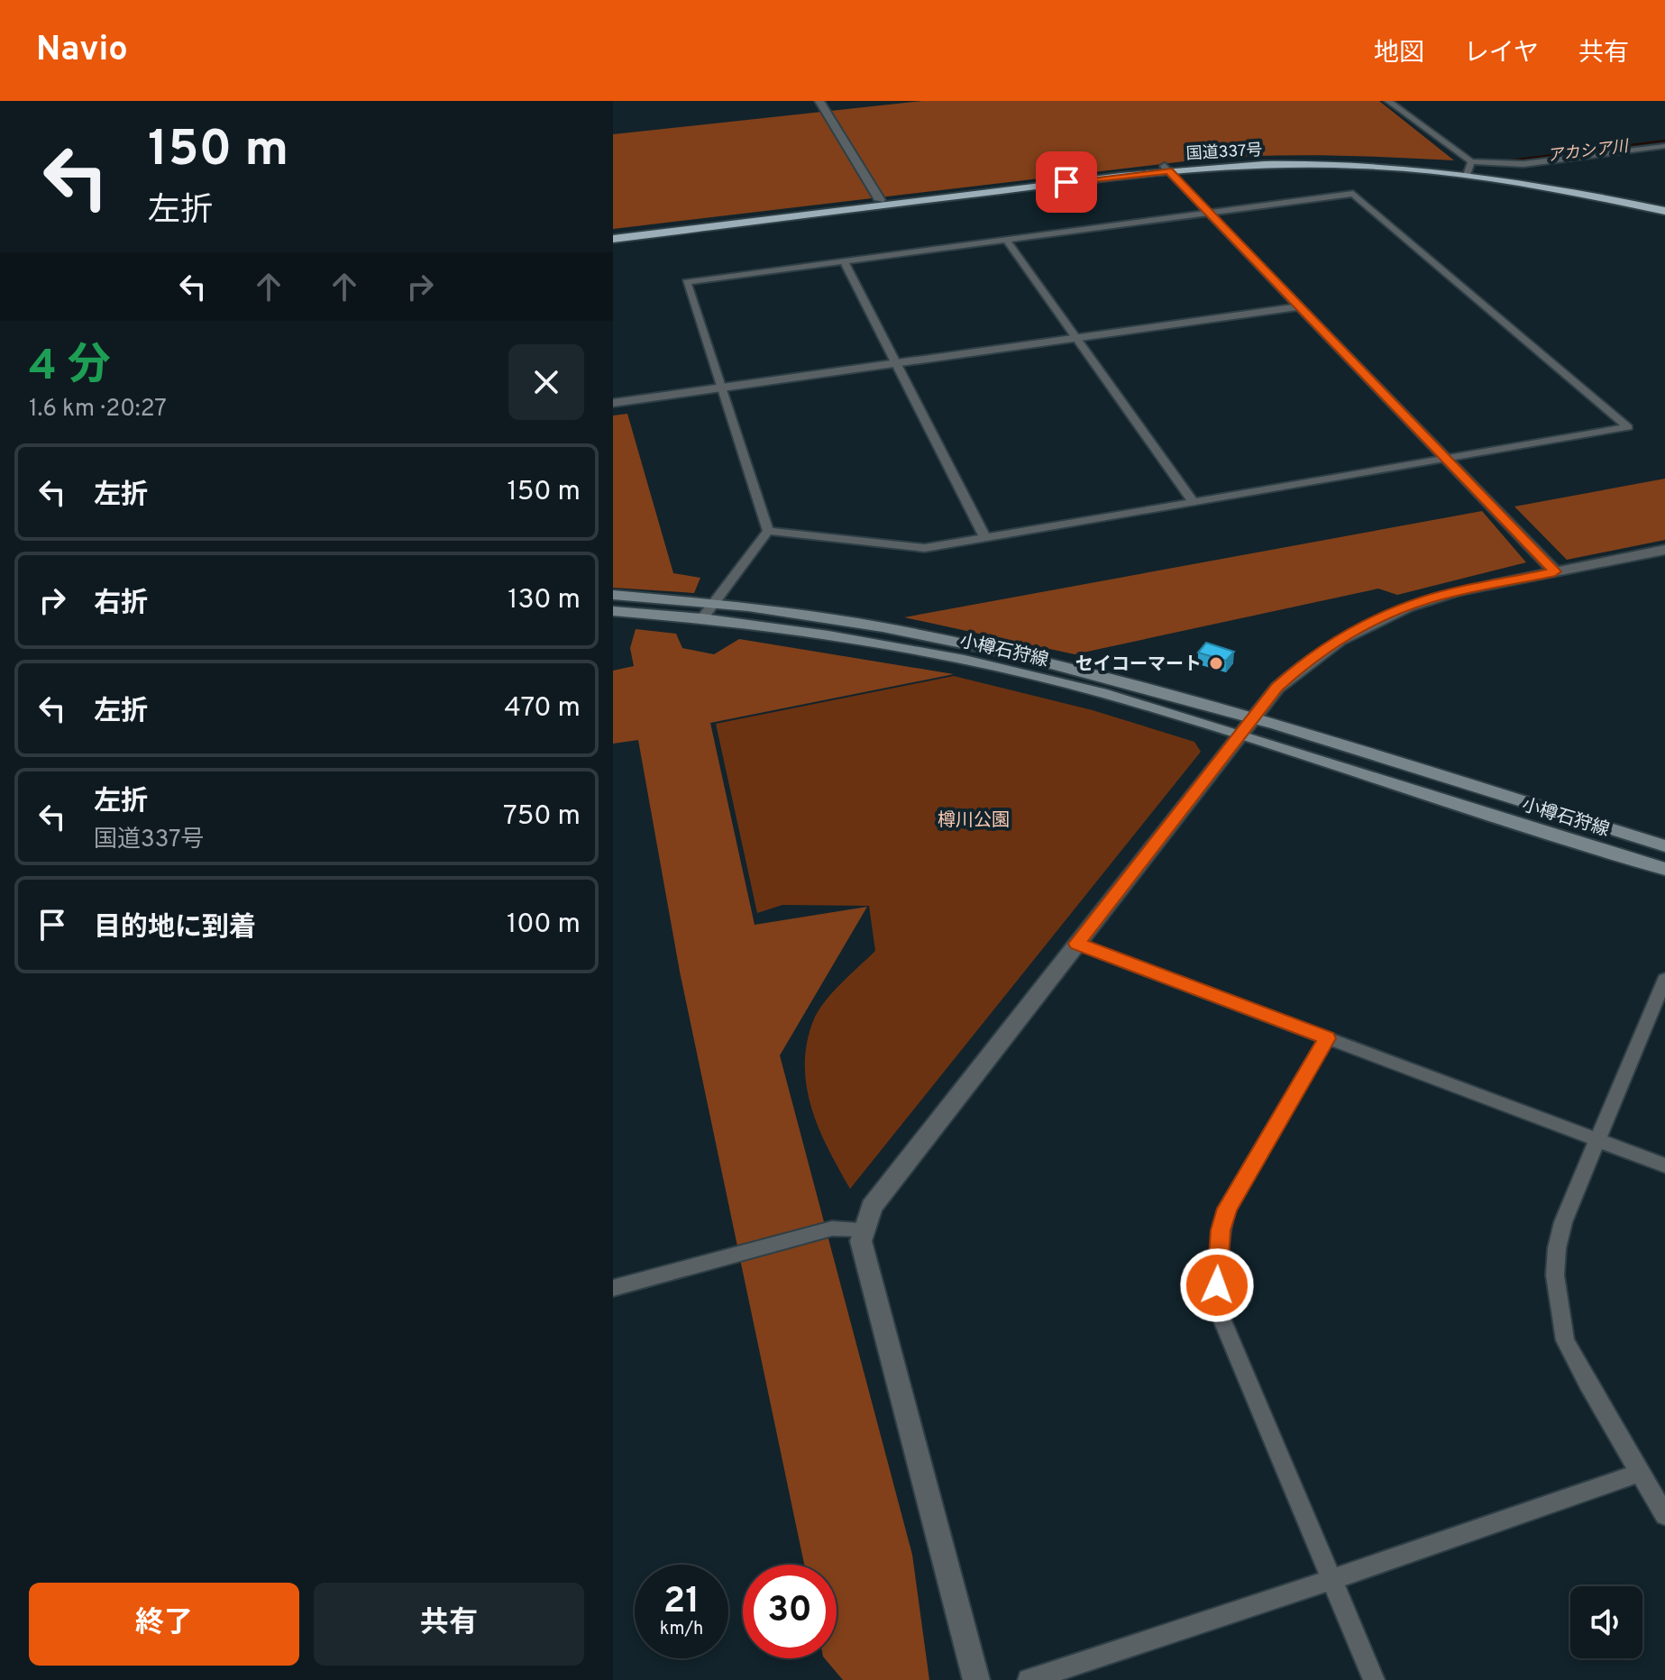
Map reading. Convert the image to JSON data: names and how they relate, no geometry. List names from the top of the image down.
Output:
{
  "streets": {
    "highway": ["国道337号"],
    "main road": ["小樽石狩線"]
  },
  "water": ["アカシア川"],
  "parks": ["樽川公園"],
  "places": ["セイコーマート"],
  "page": {
    "header": "Navio",
    "nav": ["地図", "レイヤ", "共有"],
    "turn": ["150 m", "左折"],
    "heading": ["4 分", "1.6 km · 20:27"],
    "list": [
      {
        "name": "左折",
        "value": "150 m"
      },
      {
        "name": "右折",
        "value": "130 m"
      },
      {
        "name": "左折",
        "value": "470 m"
      },
      {
        "name": "左折",
        "note": "国道337号",
        "value": "750 m"
      },
      {
        "name": "目的地に到着",
        "value": "100 m"
      }
    ],
    "speed": "21 km/h",
    "limit": "30",
    "buttons": ["終了", "共有"]
  }
}
